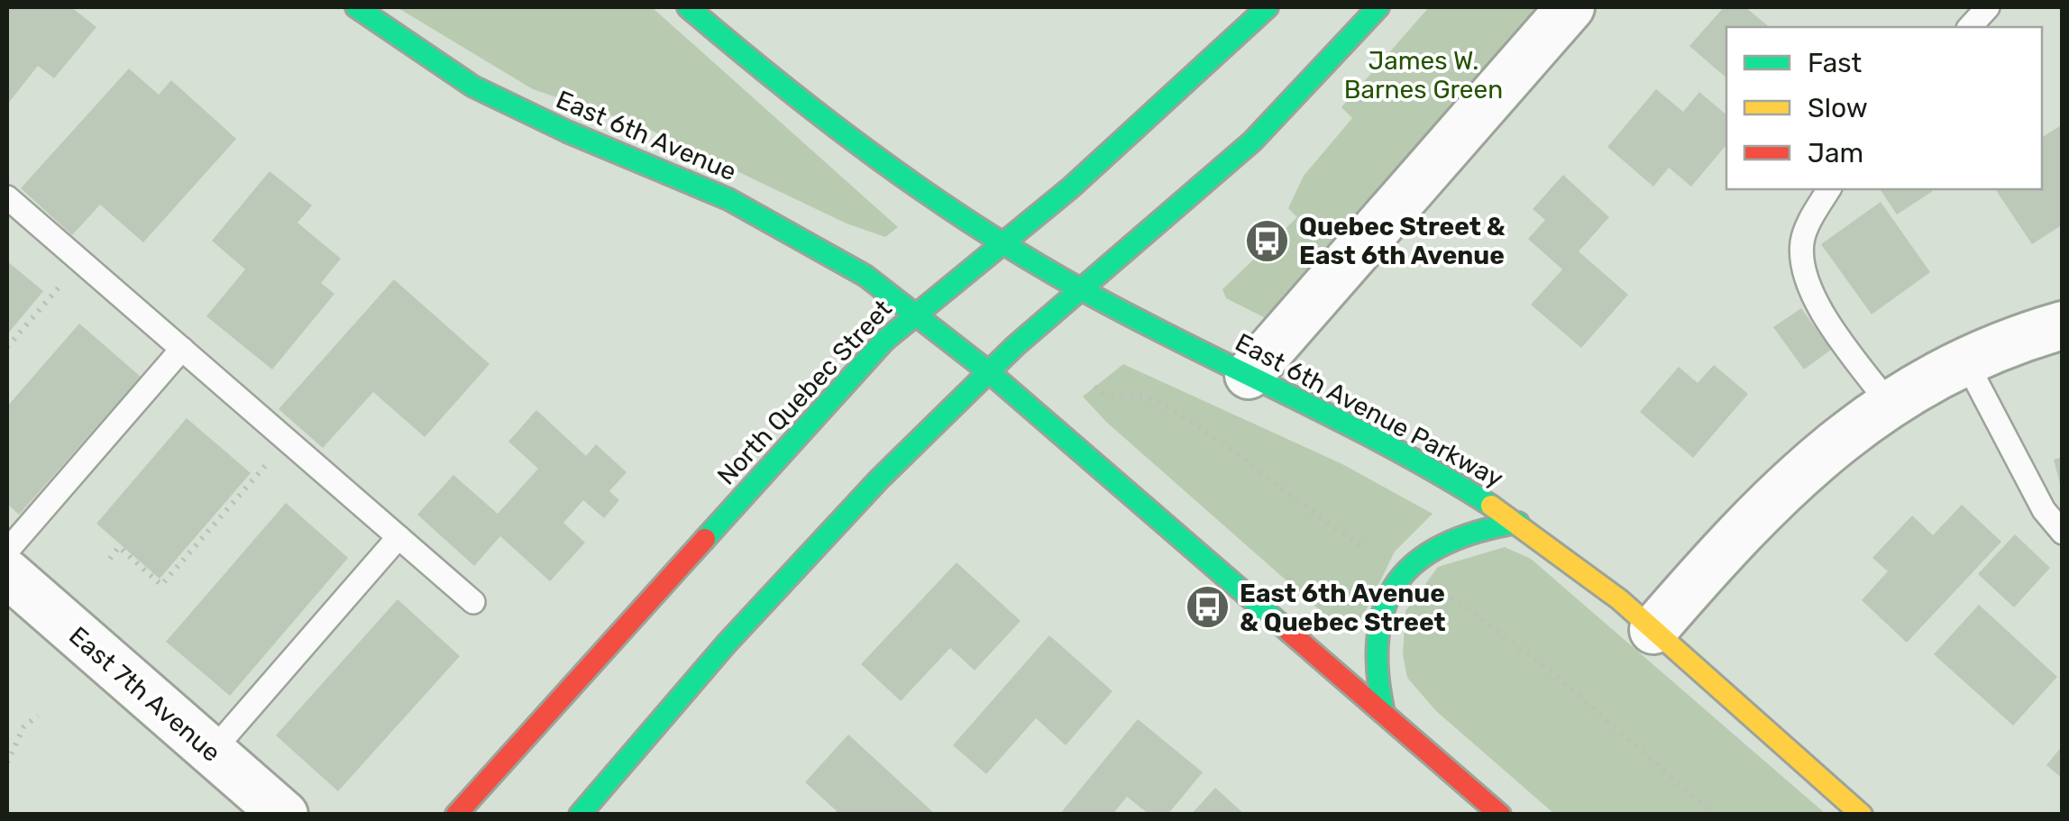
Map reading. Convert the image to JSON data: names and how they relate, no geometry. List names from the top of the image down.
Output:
{
  "streets": {
    "main road": ["East 6th Avenue", "North Quebec Street", "East 6th Avenue Parkway"],
    "street": ["East 7th Avenue"]
  },
  "crossings": [
    ["East 6th Avenue", "North Quebec Street"]
  ],
  "parks": ["James W. Barnes Green"],
  "places": {
    "bus stop": ["Quebec Street & East 6th Avenue", "East 6th Avenue & Quebec Street"]
  },
  "legend": ["Fast", "Slow", "Jam"]
}
